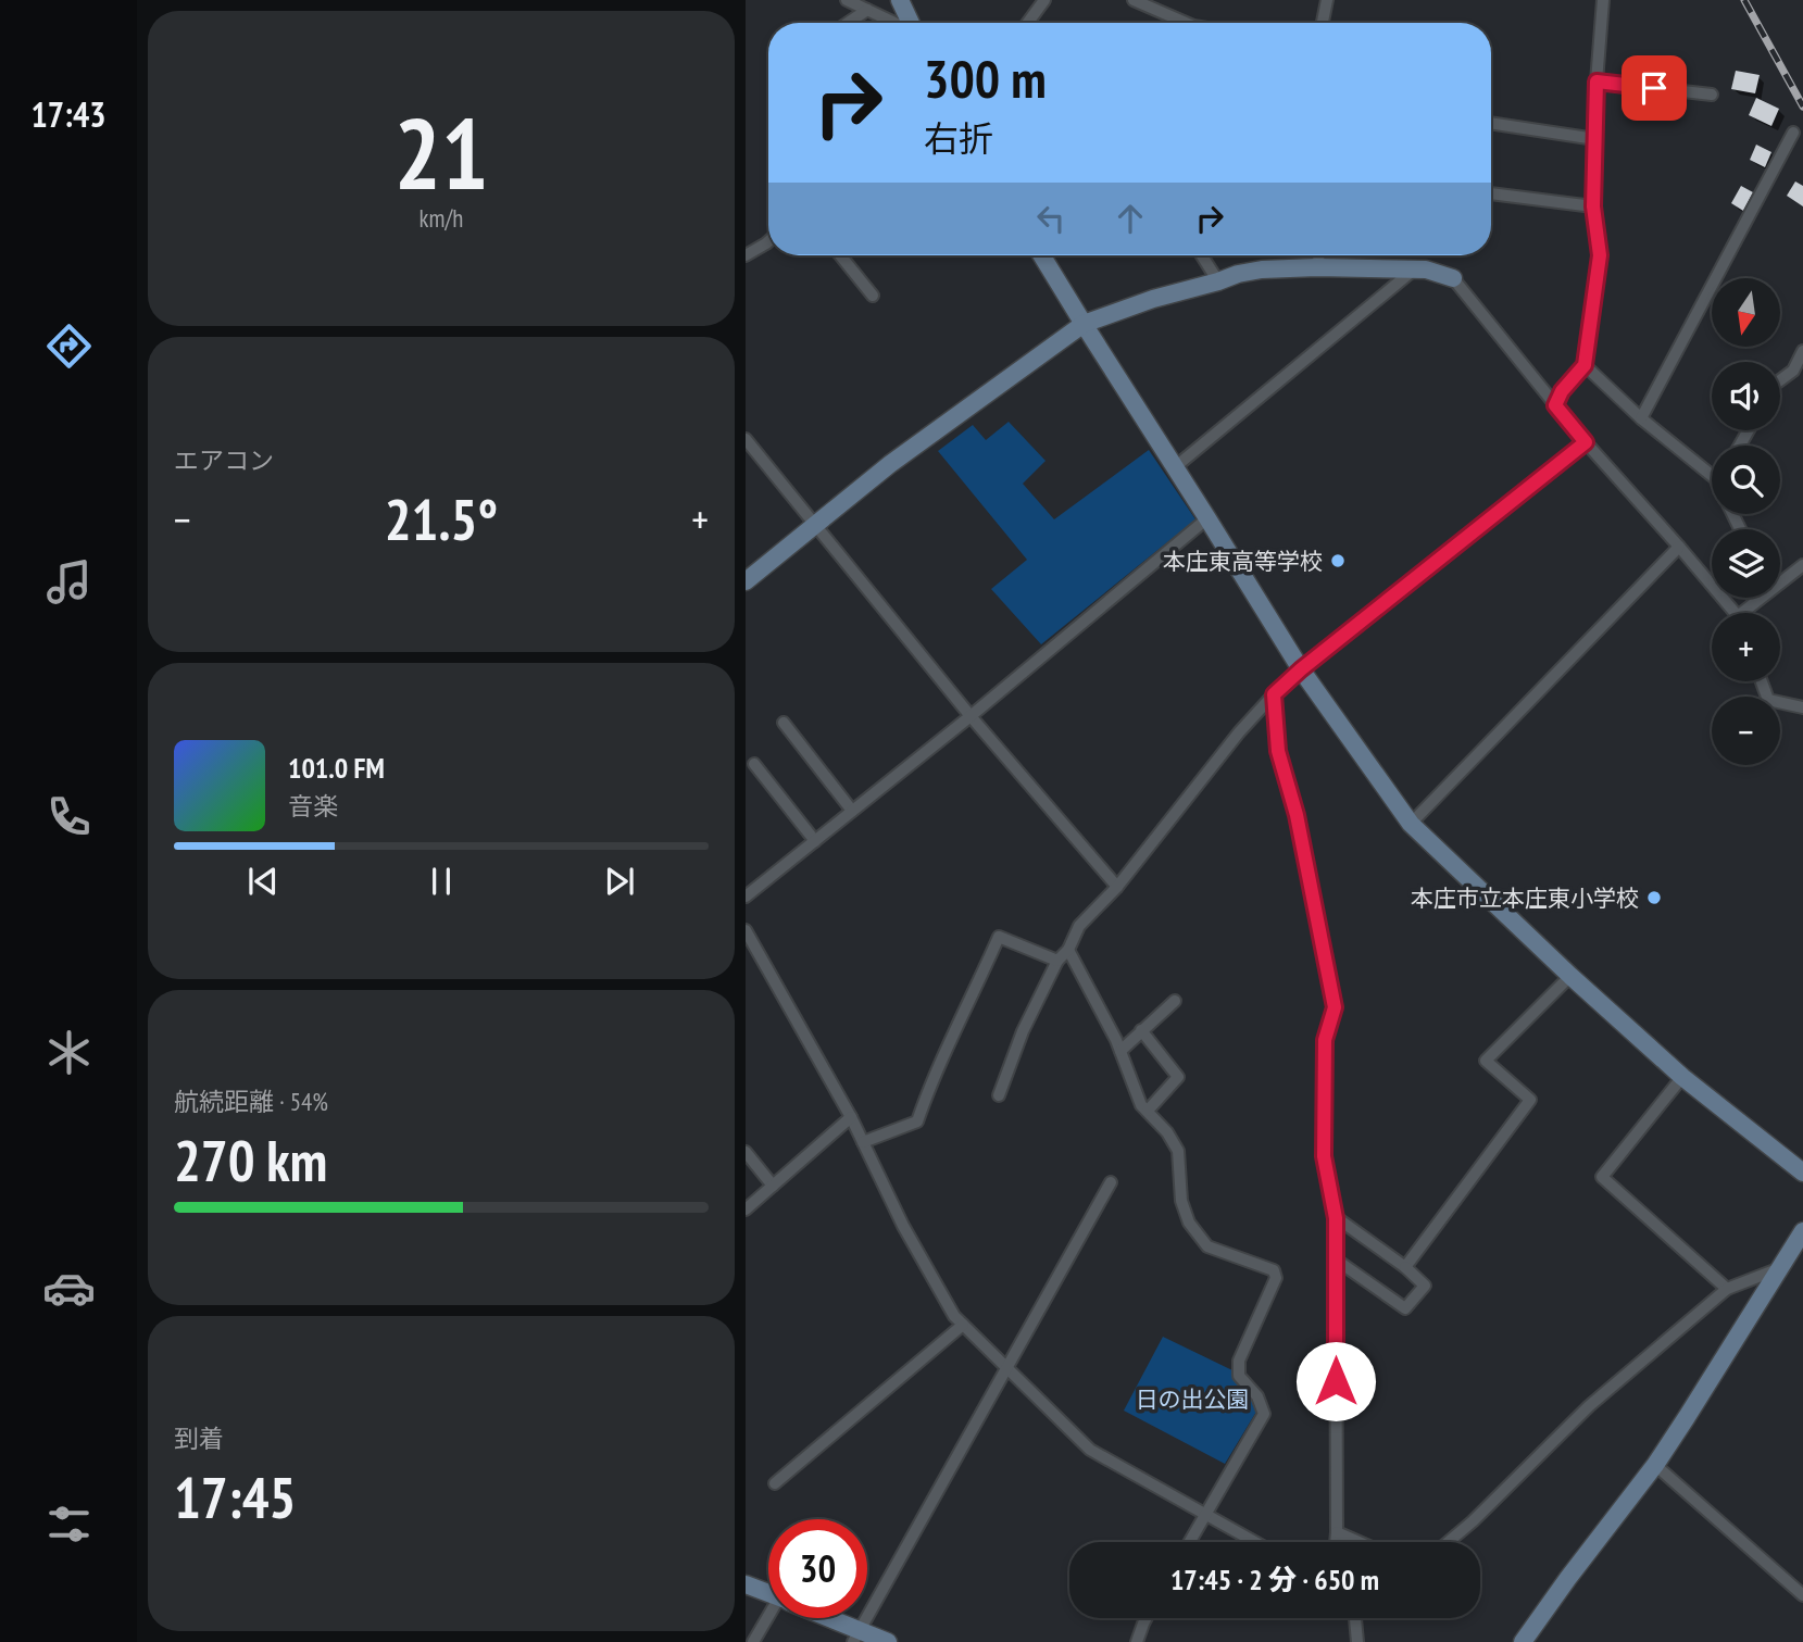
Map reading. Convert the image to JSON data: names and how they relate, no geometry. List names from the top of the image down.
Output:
{
  "parks": ["日の出公園"],
  "places": ["本庄東高等学校", "本庄市立本庄東小学校"],
  "north": "bottom",
  "page": {
    "tabs": "17:43",
    "tile": [
      ["21", "km/h"],
      "エアコン",
      ["航続距離 · 54%", "270 km"],
      ["到着", "17:45"]
    ],
    "turn": ["300 m", "右折"],
    "map_buttons": ["+", "−"],
    "heat": ["−", "21.5°", "+"],
    "song": ["101.0 FM", "音楽"],
    "limit": "30",
    "trip": "17:45 · 2 分 · 650 m"
  }
}
